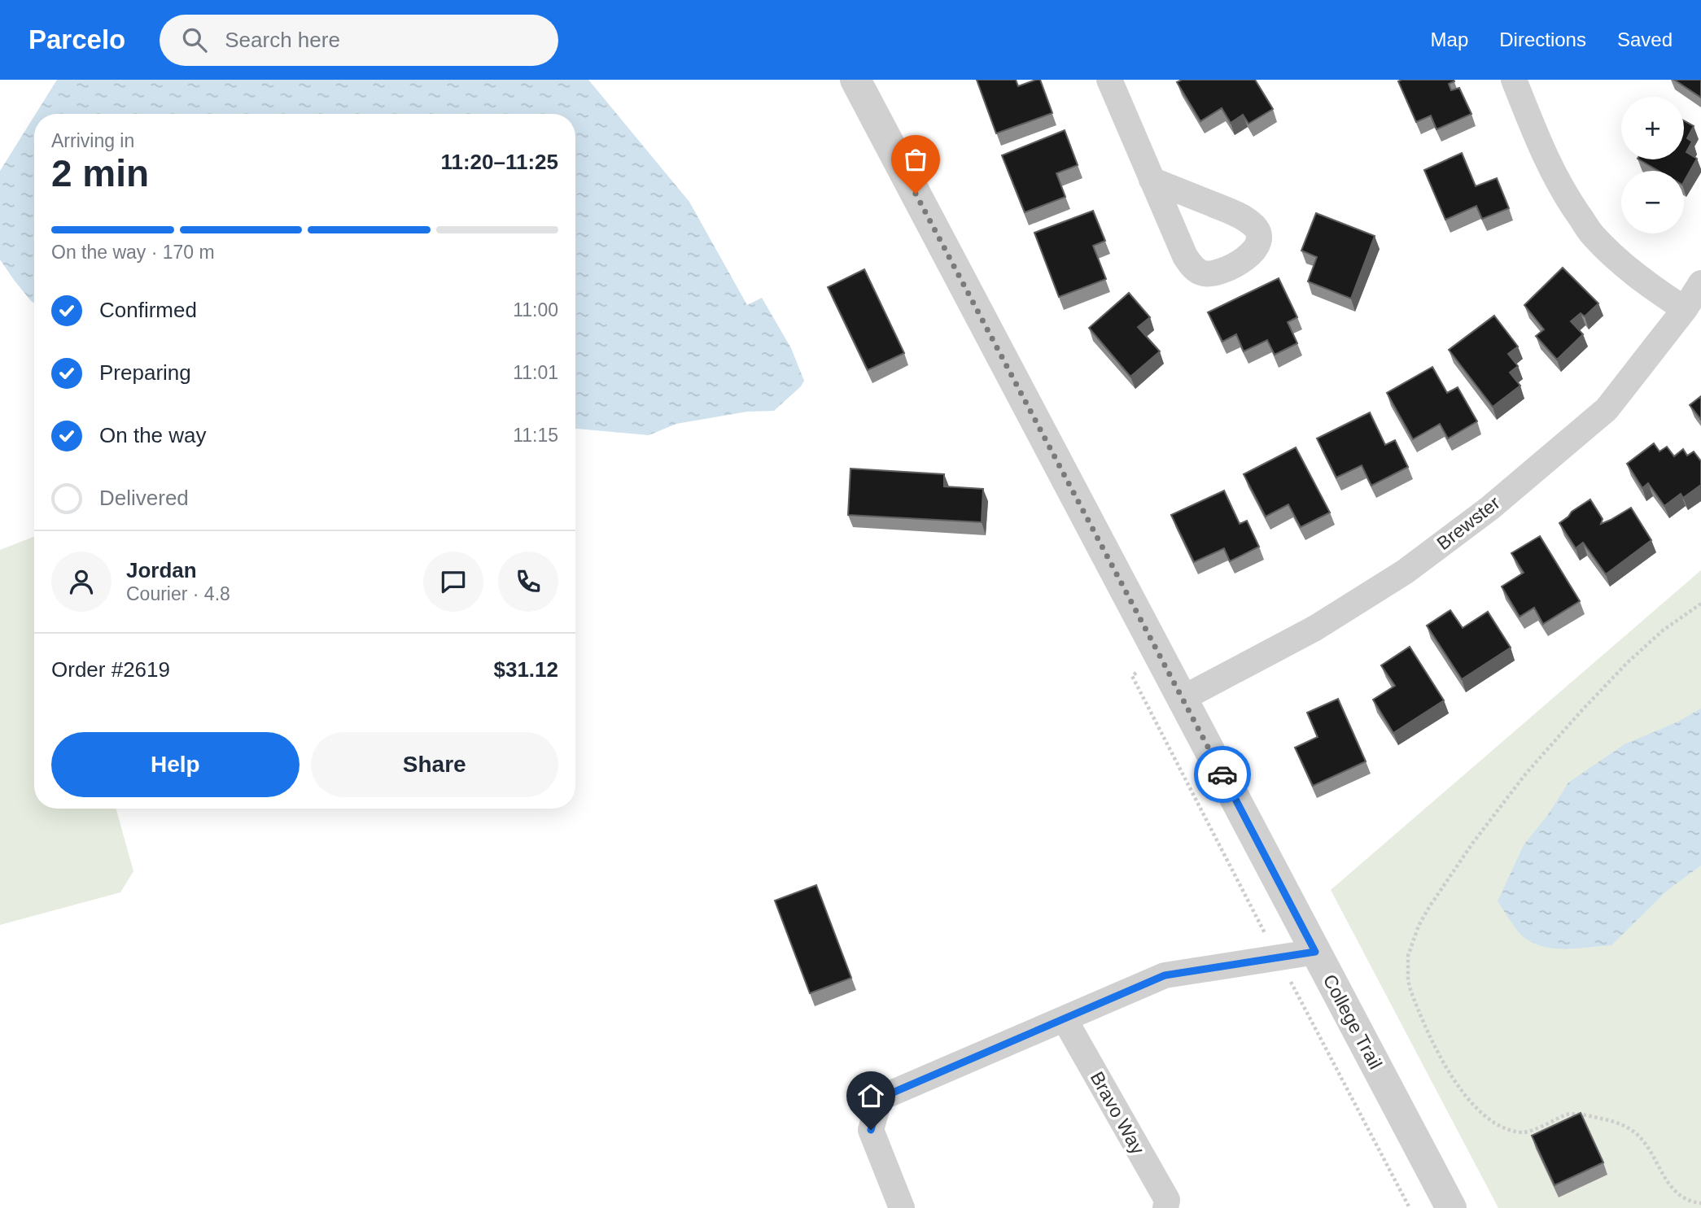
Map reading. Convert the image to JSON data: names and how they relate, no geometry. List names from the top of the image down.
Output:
{
  "streets": {
    "street": ["Brewster", "College Trail", "Bravo Way"]
  },
  "crossings": [
    ["Brewster", "College Trail"]
  ],
  "page": {
    "header": "Parcelo",
    "search": "Search here",
    "nav": ["Map", "Directions", "Saved"],
    "map_buttons": ["+", "−"],
    "heading": ["2 min", "Arriving in", "11:20–11:25"],
    "panel": [
      "Jordan",
      "Courier · 4.8",
      "Order #2619",
      "$31.12"
    ],
    "bar": "On the way · 170 m",
    "list": [
      ["Confirmed", "11:00"],
      ["Preparing", "11:01"],
      ["On the way", "11:15"],
      "Delivered"
    ],
    "buttons": ["Help", "Share"]
  }
}
